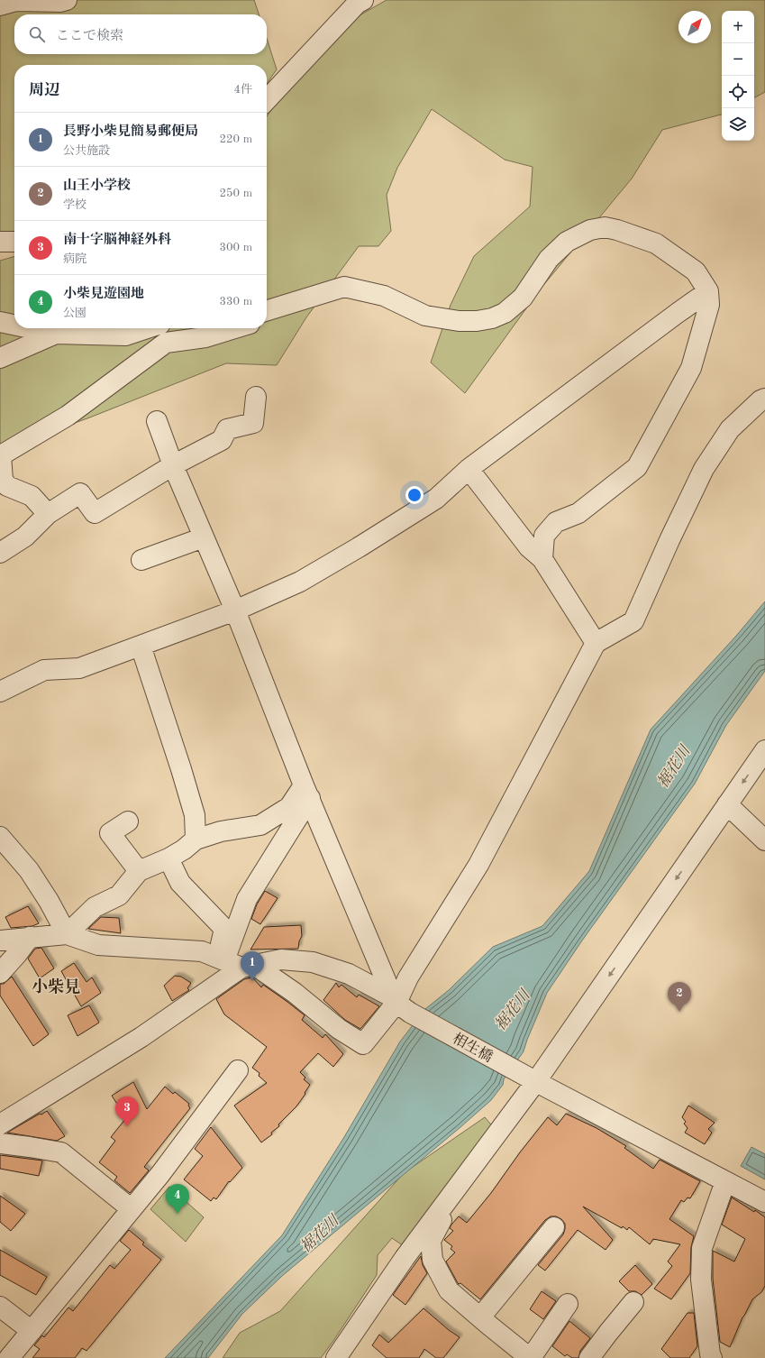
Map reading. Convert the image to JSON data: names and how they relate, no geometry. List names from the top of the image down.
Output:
{
  "streets": {
    "street": ["相生橋"]
  },
  "districts": ["小柴見"],
  "water": ["裾花川"],
  "north": "top right",
  "page": {
    "map_buttons": ["+", "−"],
    "search": "ここで検索",
    "heading": ["周辺", "4件"],
    "list": [
      {
        "mark": "1",
        "name": "長野小柴見簡易郵便局",
        "note": "公共施設",
        "value": "220 m"
      },
      {
        "mark": "2",
        "name": "山王小学校",
        "note": "学校",
        "value": "250 m"
      },
      {
        "mark": "3",
        "name": "南十字脳神経外科",
        "note": "病院",
        "value": "300 m"
      },
      {
        "mark": "4",
        "name": "小柴見遊園地",
        "note": "公園",
        "value": "330 m"
      }
    ],
    "pins": [
      "1",
      "2",
      "3",
      "4"
    ]
  }
}
